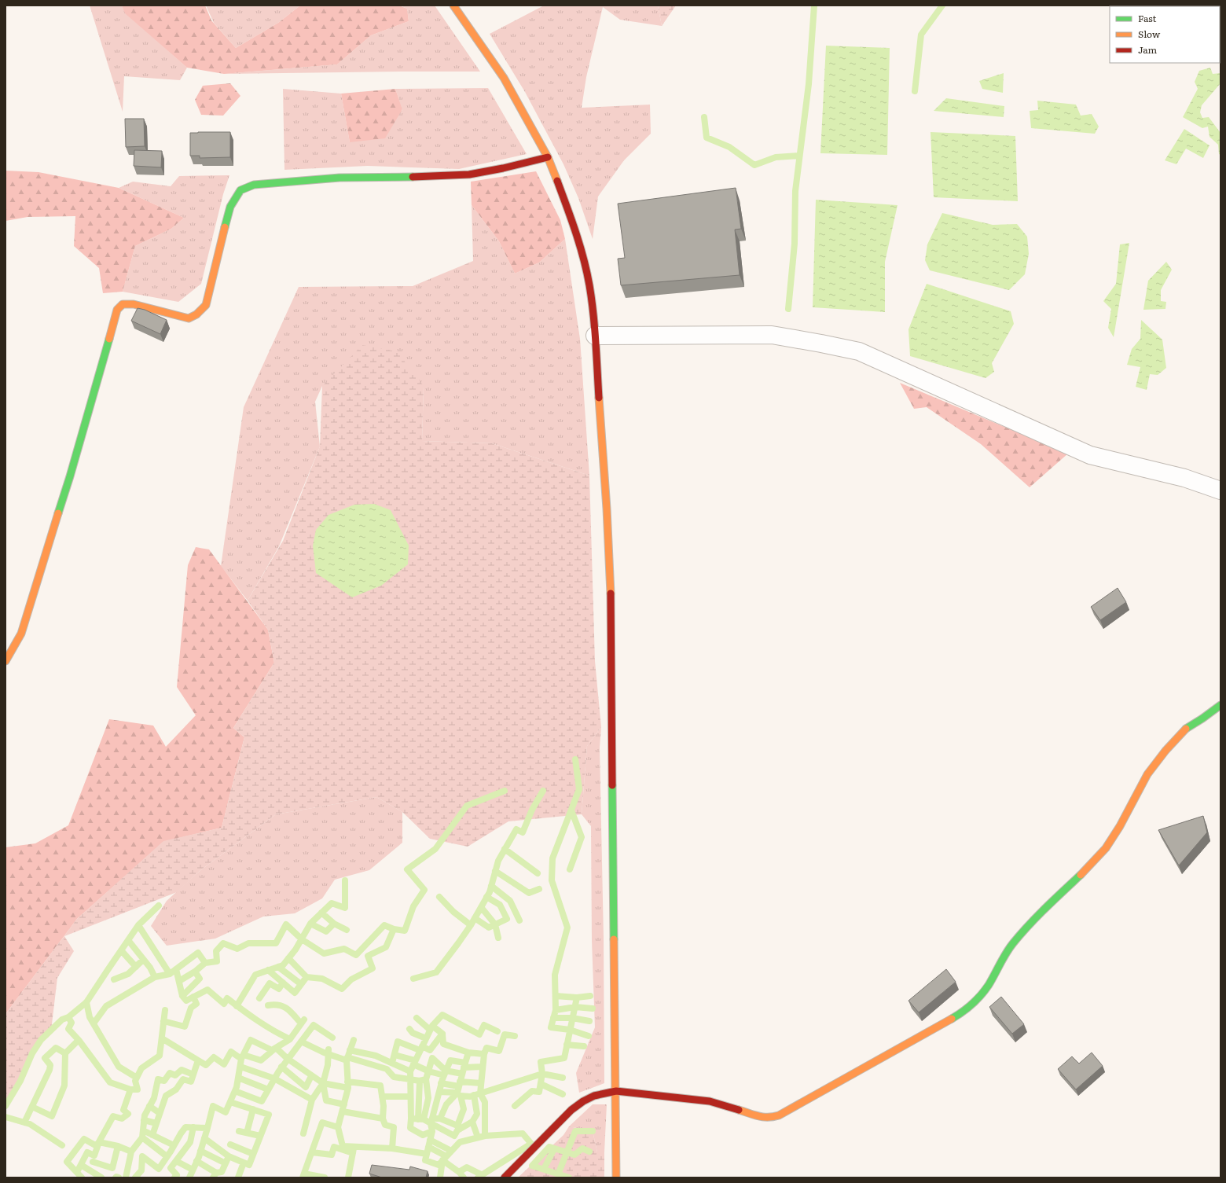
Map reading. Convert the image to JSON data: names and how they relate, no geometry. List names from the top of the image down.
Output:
{
  "legend": ["Fast", "Slow", "Jam"]
}
